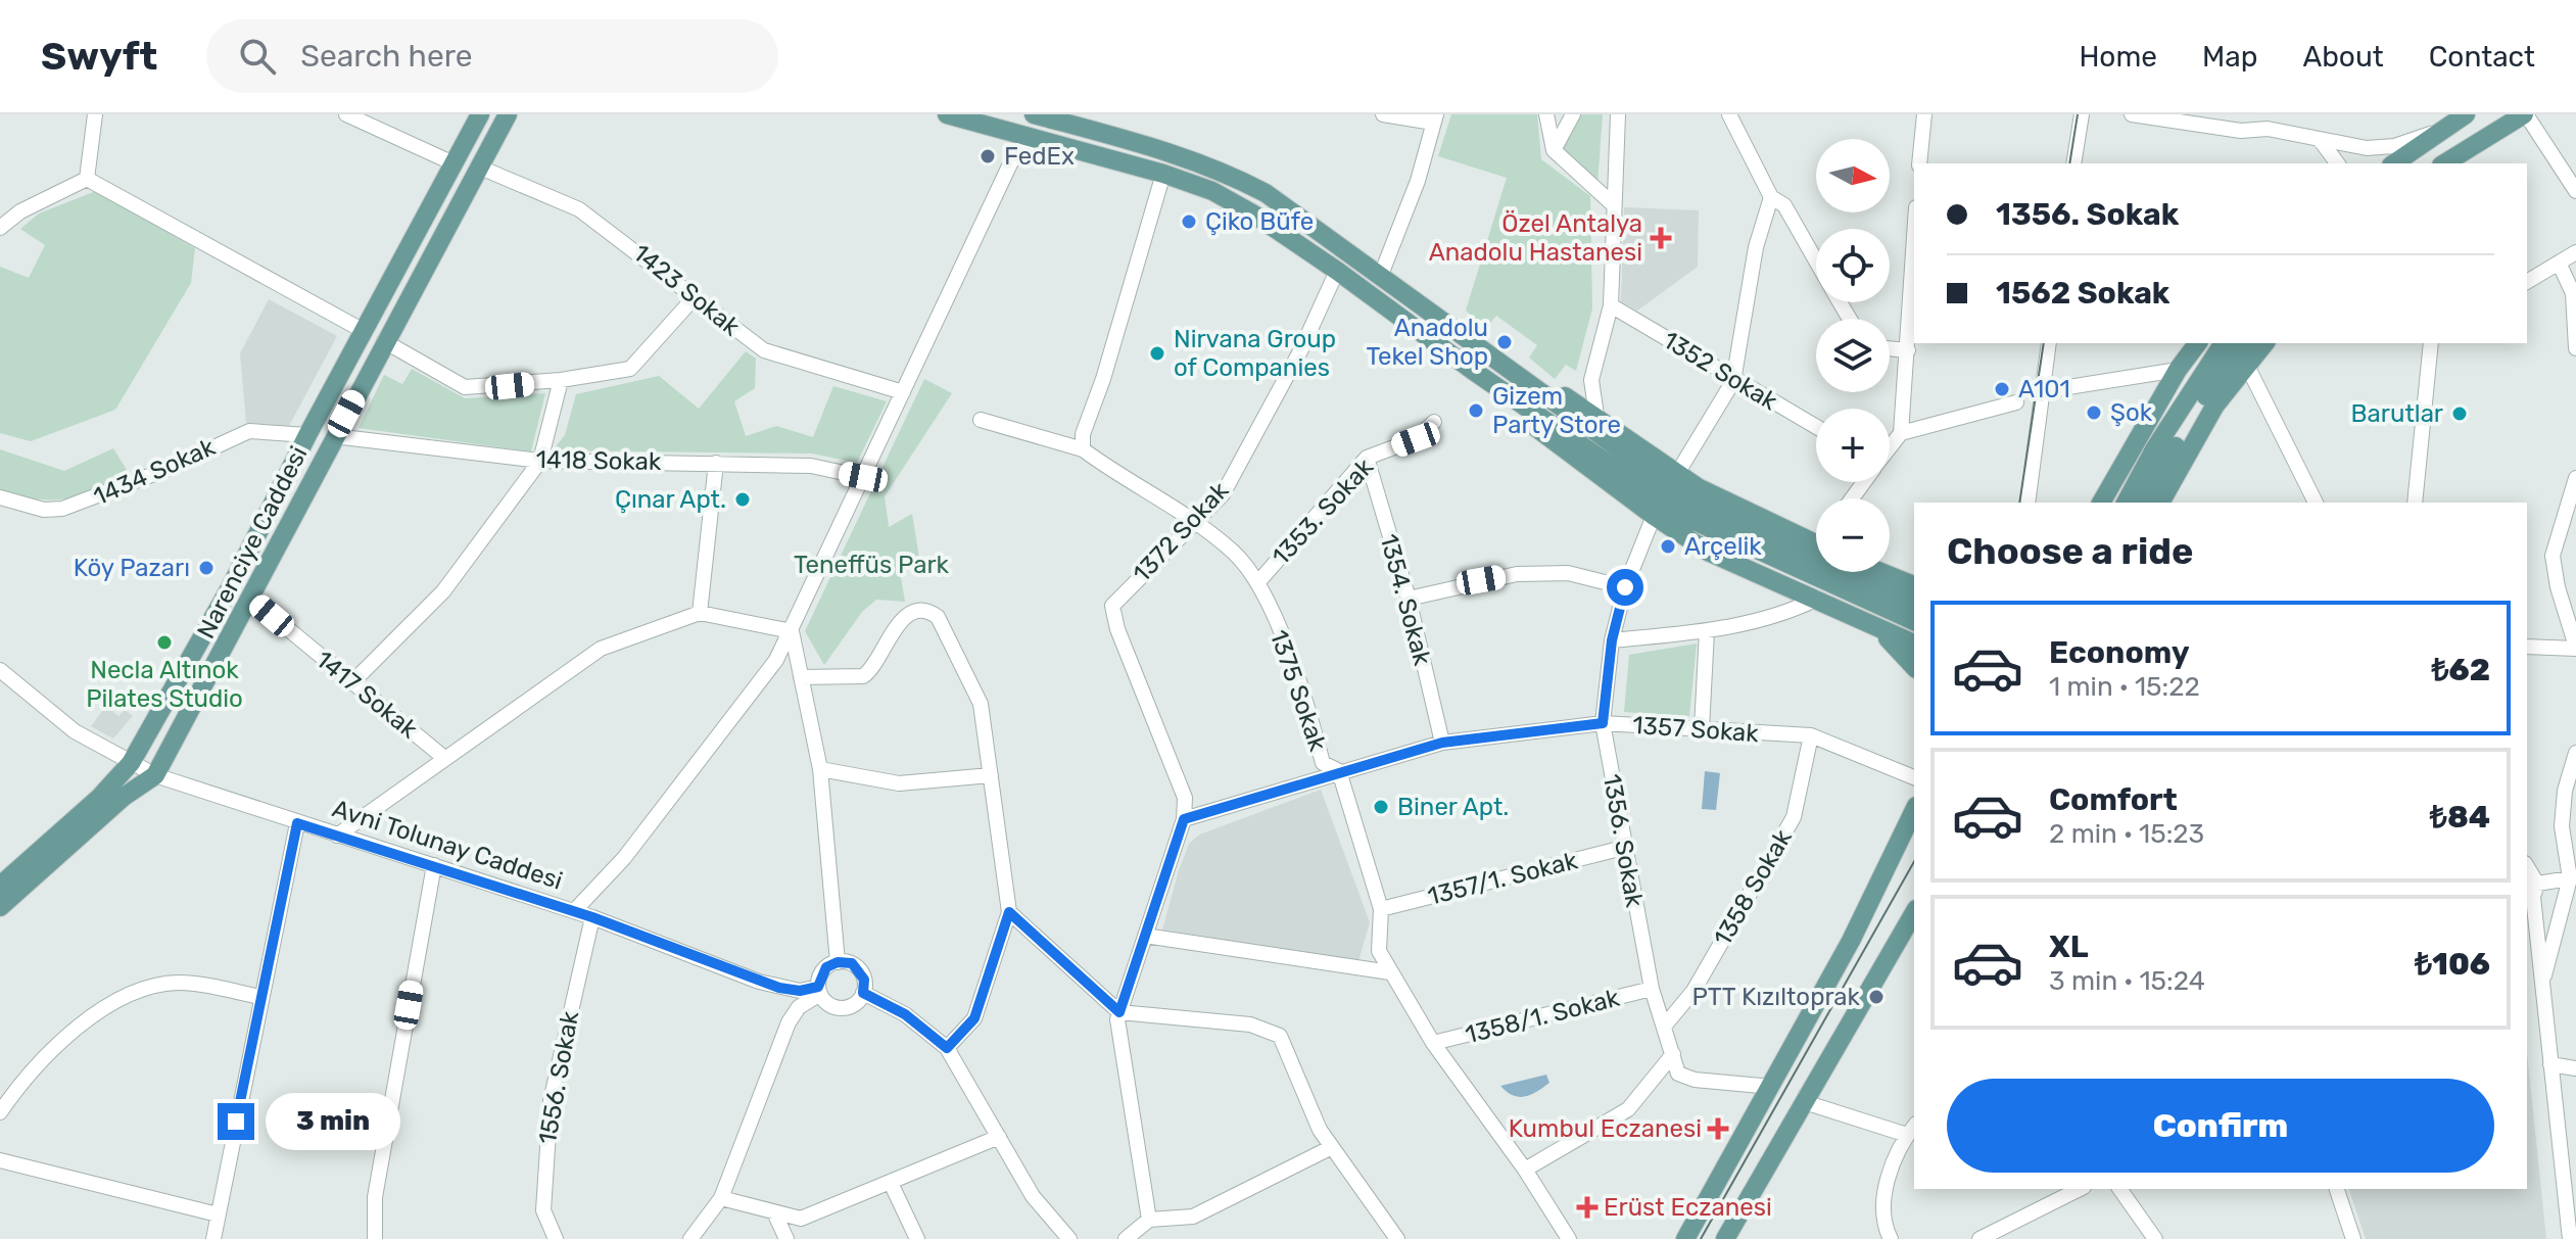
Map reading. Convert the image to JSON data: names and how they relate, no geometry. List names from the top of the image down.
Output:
{
  "streets": {
    "main road": ["Narenciye Caddesi"],
    "street": [
      "1423 Sokak",
      "1352 Sokak",
      "1418 Sokak",
      "1434 Sokak",
      "1353. Sokak",
      "1372 Sokak",
      "1354. Sokak",
      "1375 Sokak",
      "1417 Sokak",
      "1357 Sokak",
      "1356. Sokak",
      "Avni Tolunay Caddesi",
      "1357/1. Sokak",
      "1358 Sokak",
      "1358/1. Sokak",
      "1556. Sokak"
    ]
  },
  "crossings": [
    ["1423 Sokak", "Narenciye Caddesi"],
    ["1423 Sokak", "Avni Tolunay Caddesi"],
    ["1418 Sokak", "Narenciye Caddesi"],
    ["1418 Sokak", "Avni Tolunay Caddesi"],
    ["1434 Sokak", "Narenciye Caddesi"],
    ["1353. Sokak", "1354. Sokak"],
    ["1353. Sokak", "1375 Sokak"],
    ["1372 Sokak", "1375 Sokak"],
    ["1372 Sokak", "1357 Sokak"],
    ["Narenciye Caddesi", "1417 Sokak"],
    ["Narenciye Caddesi", "Avni Tolunay Caddesi"],
    ["1354. Sokak", "1357 Sokak"],
    ["1375 Sokak", "1357 Sokak"],
    ["1375 Sokak", "1357/1. Sokak"],
    ["1375 Sokak", "1358/1. Sokak"],
    ["1357 Sokak", "1356. Sokak"],
    ["1357 Sokak", "1358 Sokak"],
    ["1356. Sokak", "1357/1. Sokak"],
    ["1356. Sokak", "1358 Sokak"],
    ["1356. Sokak", "1358/1. Sokak"]
  ],
  "parks": ["Teneffüs Park"],
  "places": {
    "other": [
      "FedEx",
      "Çiko Büfe",
      "Anadolu Tekel Shop",
      "Nirvana Group of Companies",
      "A101",
      "Gizem Party Store",
      "Şok",
      "Barutlar",
      "Çınar Apt.",
      "Arçelik",
      "Köy Pazarı",
      "Necla Altınok Pilates Studio",
      "Biner Apt.",
      "PTT Kızıltoprak"
    ],
    "health": ["Özel Antalya Anadolu Hastanesi", "Kumbul Eczanesi", "Erüst Eczanesi"]
  },
  "north": "right",
  "page": {
    "header": "Swyft",
    "search": "Search here",
    "nav": [
      "Home",
      "Map",
      "About",
      "Contact"
    ],
    "map_buttons": ["+", "−"],
    "banner": ["1356. Sokak", "1562 Sokak"],
    "heading": "Choose a ride",
    "list": [
      {
        "name": "Economy",
        "note": "1 min · 15:22",
        "value": "₺62"
      },
      {
        "name": "Comfort",
        "note": "2 min · 15:23",
        "value": "₺84"
      },
      {
        "name": "XL",
        "note": "3 min · 15:24",
        "value": "₺106"
      }
    ],
    "buttons": "Confirm",
    "bubble": "3 min"
  }
}
